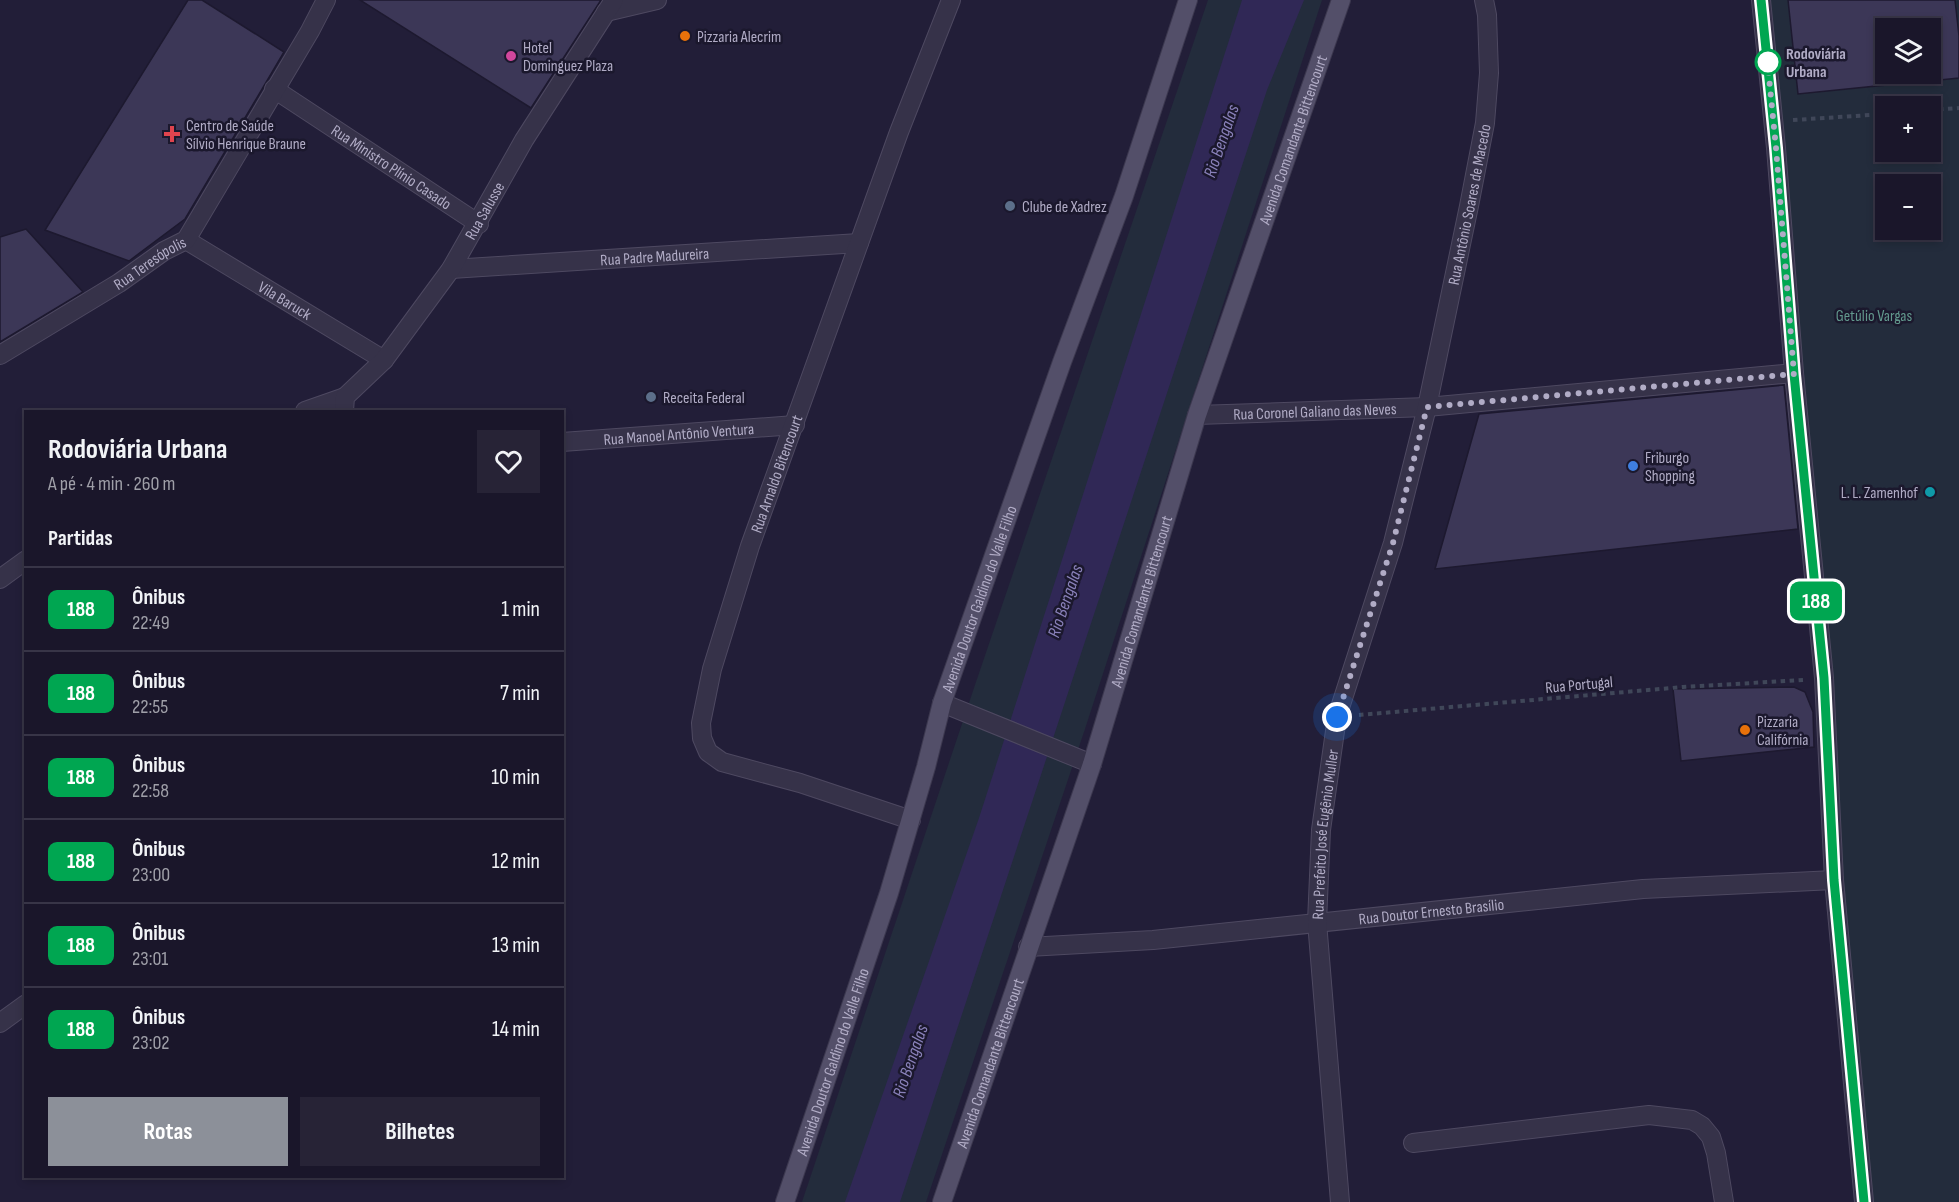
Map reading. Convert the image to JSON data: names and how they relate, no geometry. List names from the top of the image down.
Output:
{
  "streets": {
    "main road": ["Avenida Comandante Bittencourt", "Avenida Doutor Galdino do Valle Filho"],
    "street": [
      "Rua Ministro Plínio Casado",
      "Rua Antônio Soares de Macedo",
      "Rua Salusse",
      "Rua Padre Madureira",
      "Rua Teresópolis",
      "Vila Baruck",
      "Rua Coronel Galiano das Neves",
      "Rua Manoel Antônio Ventura",
      "Rua Arnaldo Bitencourt",
      "Rua Prefeito José Eugênio Muller",
      "Rua Doutor Ernesto Brasílio"
    ],
    "path": ["Rua Portugal"]
  },
  "crossings": [
    ["Avenida Comandante Bittencourt", "Rua Coronel Galiano das Neves"],
    ["Avenida Comandante Bittencourt", "Rua Doutor Ernesto Brasílio"],
    ["Rua Ministro Plínio Casado", "Rua Salusse"],
    ["Rua Ministro Plínio Casado", "Rua Teresópolis"],
    ["Rua Antônio Soares de Macedo", "Rua Coronel Galiano das Neves"],
    ["Rua Antônio Soares de Macedo", "Rua Prefeito José Eugênio Muller"],
    ["Rua Salusse", "Rua Padre Madureira"],
    ["Rua Salusse", "Vila Baruck"],
    ["Rua Padre Madureira", "Rua Arnaldo Bitencourt"],
    ["Rua Teresópolis", "Vila Baruck"],
    ["Rua Coronel Galiano das Neves", "Rua Prefeito José Eugênio Muller"],
    ["Rua Manoel Antônio Ventura", "Rua Arnaldo Bitencourt"],
    ["Rua Arnaldo Bitencourt", "Avenida Doutor Galdino do Valle Filho"],
    ["Rua Portugal", "Rua Prefeito José Eugênio Muller"],
    ["Rua Prefeito José Eugênio Muller", "Rua Doutor Ernesto Brasílio"]
  ],
  "water": ["Rio Bengalas"],
  "parks": ["Getúlio Vargas"],
  "places": {
    "other": [
      "Pizzaria Alecrim",
      "Hotel Dominguez Plaza",
      "Rodoviária Urbana",
      "Clube de Xadrez",
      "Receita Federal",
      "Friburgo Shopping",
      "L. L. Zamenhof",
      "Pizzaria Califórnia"
    ],
    "health": ["Centro de Saúde Sílvio Henrique Braune"]
  },
  "lines": ["bus line 188"],
  "page": {
    "on_map": "188",
    "map_buttons": ["+", "−"],
    "heading": [
      ["Rodoviária Urbana", "A pé · 4 min · 260 m"],
      "Partidas"
    ],
    "list": [
      {
        "mark": "188",
        "name": "Ônibus",
        "note": "22:49",
        "value": "1 min"
      },
      {
        "mark": "188",
        "name": "Ônibus",
        "note": "22:55",
        "value": "7 min"
      },
      {
        "mark": "188",
        "name": "Ônibus",
        "note": "22:58",
        "value": "10 min"
      },
      {
        "mark": "188",
        "name": "Ônibus",
        "note": "23:00",
        "value": "12 min"
      },
      {
        "mark": "188",
        "name": "Ônibus",
        "note": "23:01",
        "value": "13 min"
      },
      {
        "mark": "188",
        "name": "Ônibus",
        "note": "23:02",
        "value": "14 min"
      }
    ],
    "buttons": ["Rotas", "Bilhetes"]
  }
}
